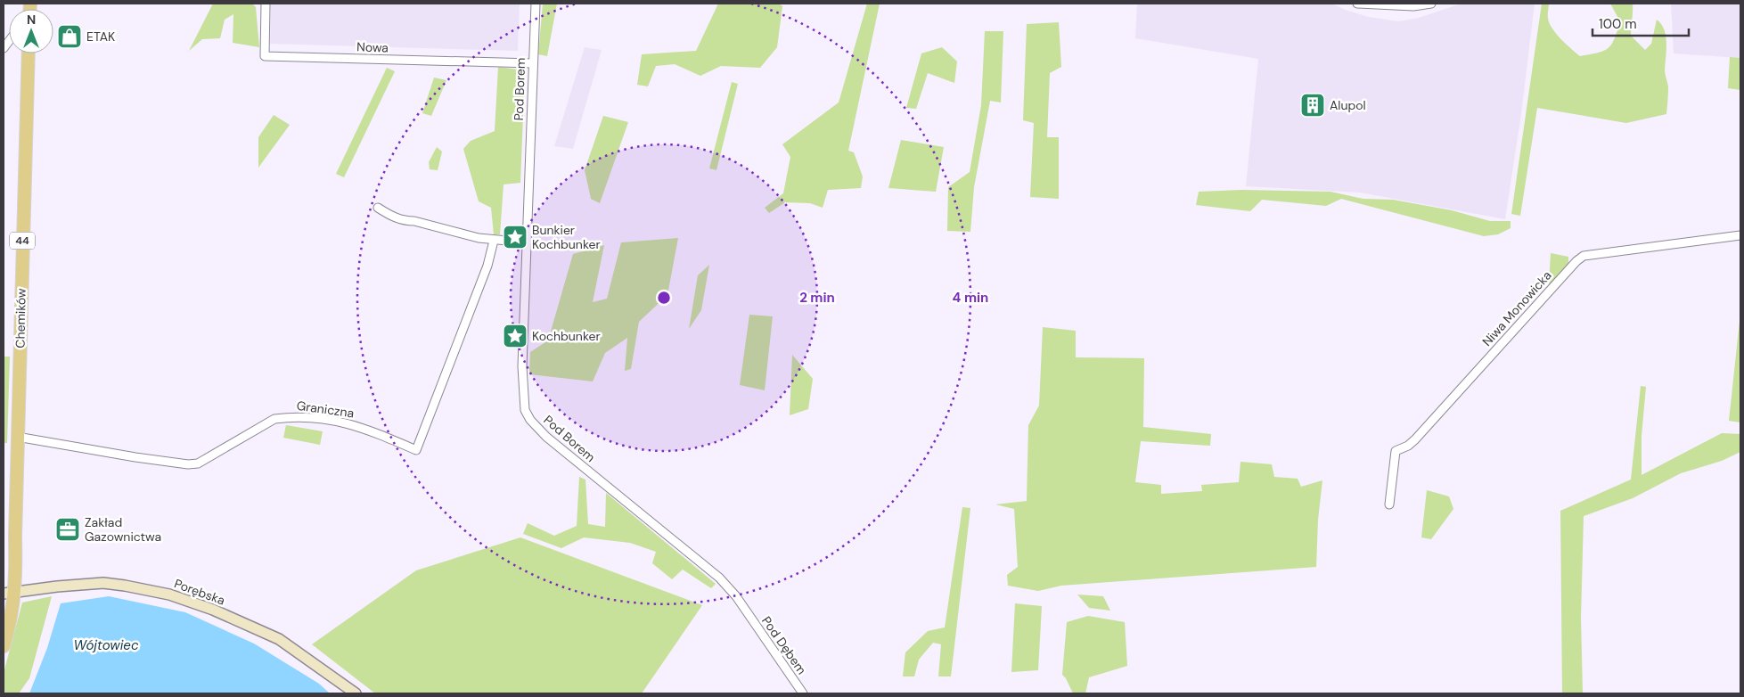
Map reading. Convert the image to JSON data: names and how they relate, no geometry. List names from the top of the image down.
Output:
{
  "streets": {
    "main road": ["44", "Chemików"],
    "street": [
      "Nowa",
      "Pod Borem",
      "Niwa Monowicka",
      "Graniczna",
      "Porębska",
      "Pod Dębem"
    ]
  },
  "crossings": [
    ["Nowa", "Pod Borem"],
    ["Pod Borem", "Pod Dębem"],
    ["44", "Chemików"],
    ["44", "Porębska"],
    ["Chemików", "Graniczna"],
    ["Chemików", "Porębska"]
  ],
  "water": ["Wójtowiec"],
  "places": {
    "shop": ["ETAK"],
    "building": ["Alupol"],
    "place": ["Bunkier Kochbunker", "Kochbunker"],
    "office": ["Zakład Gazownictwa"]
  },
  "scale_bar": "100 m",
  "north": "top",
  "rings": ["2 min", "4 min"]
}
